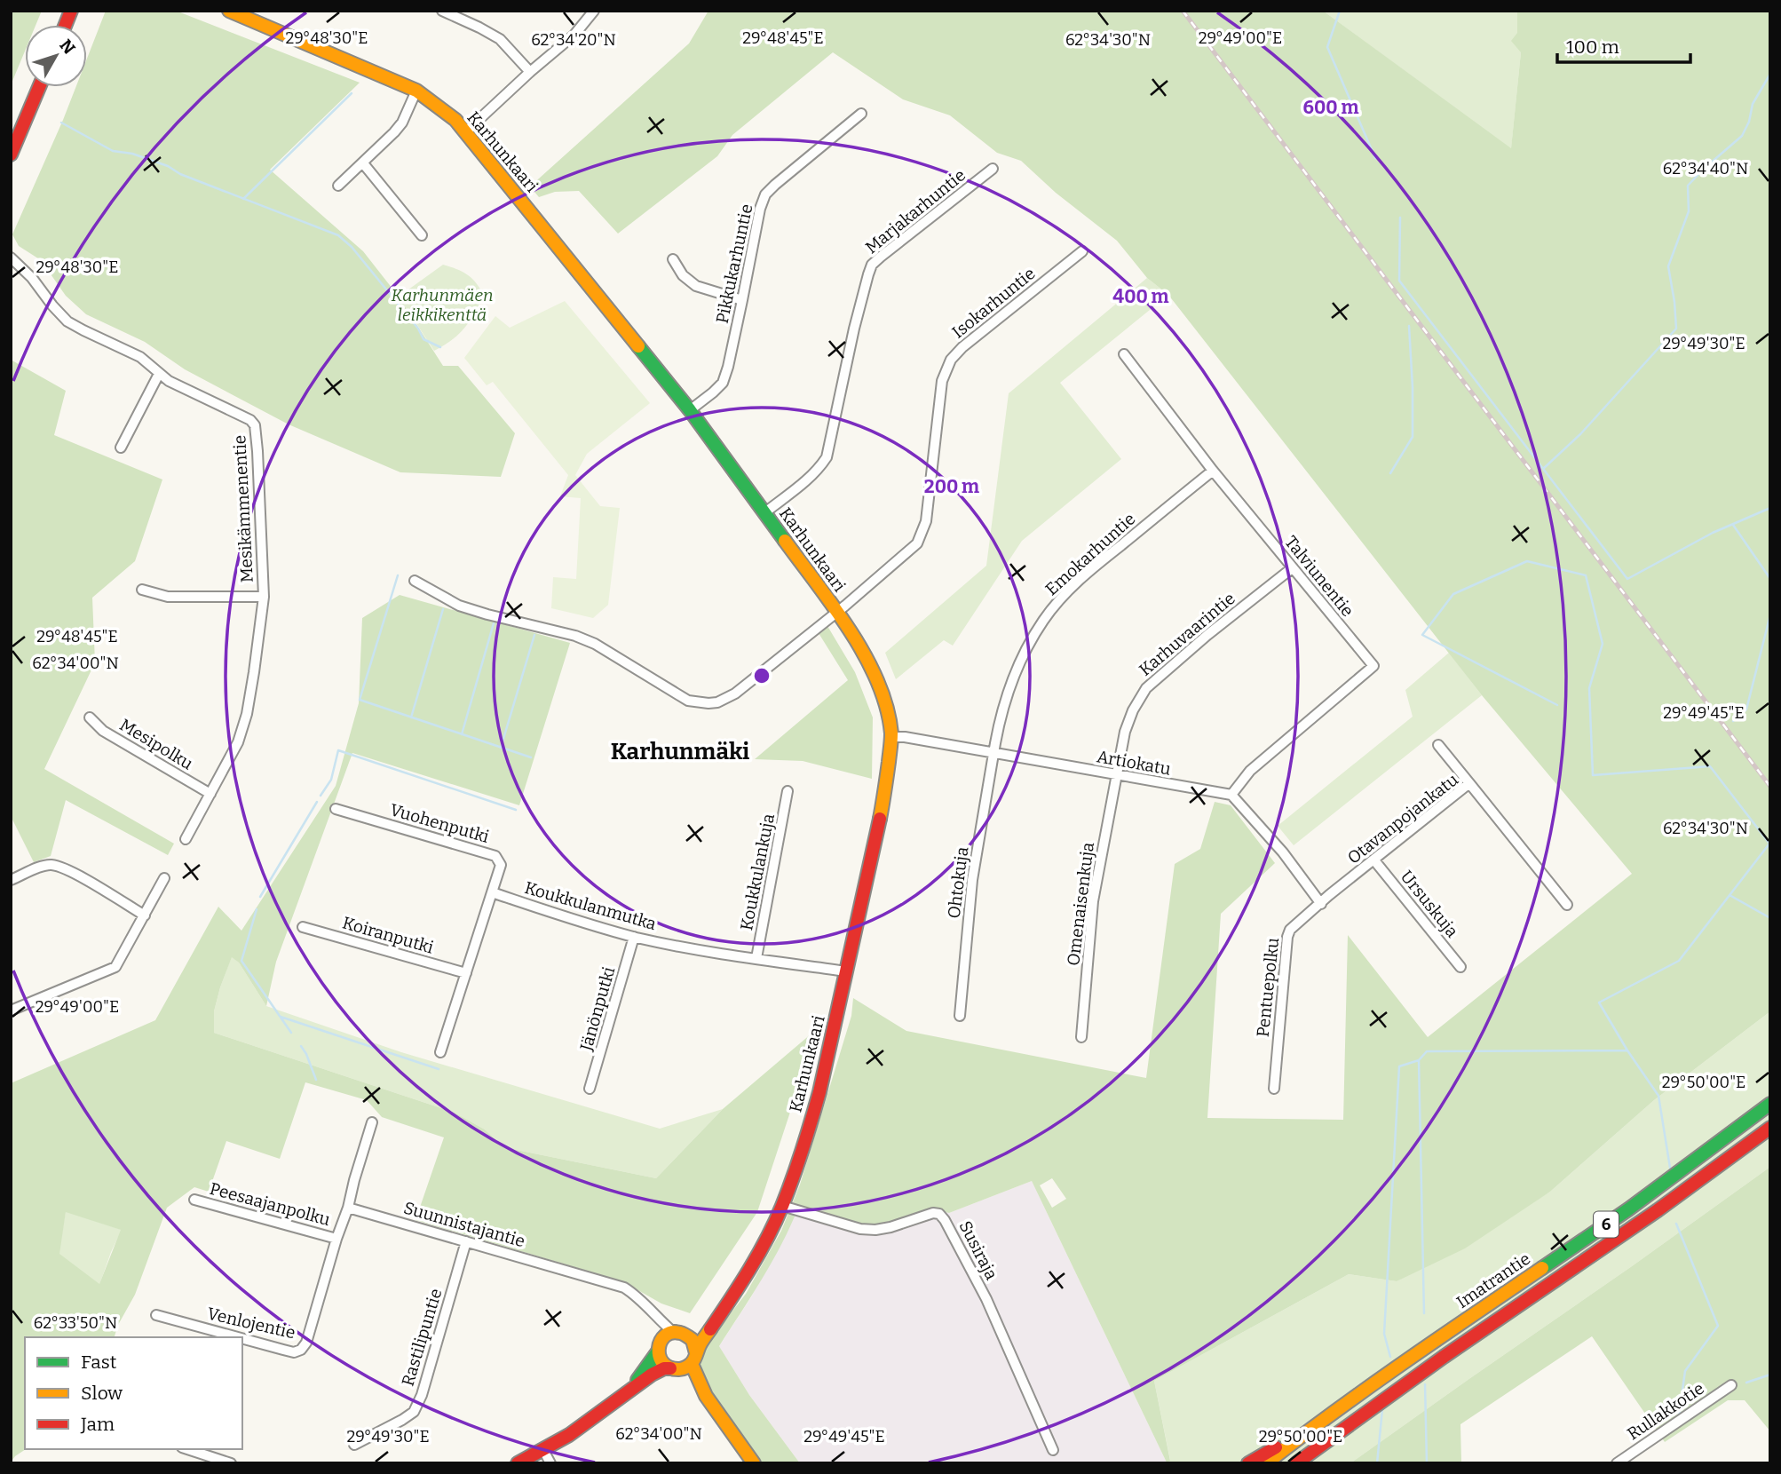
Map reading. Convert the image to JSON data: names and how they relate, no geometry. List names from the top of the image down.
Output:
{
  "streets": {
    "main road": ["Karhunkaari", "6", "Imatrantie"],
    "street": [
      "Marjakarhuntie",
      "Pikkukarhuntie",
      "Isokarhuntie",
      "Mesikämmenentie",
      "Emokarhuntie",
      "Talviunentie",
      "Karhuvaarintie",
      "Mesipolku",
      "Artiokatu",
      "Otavanpojankatu",
      "Vuohenputki",
      "Koukkulankuja",
      "Ohtokuja",
      "Omenaisenkuja",
      "Ursuskuja",
      "Koukkulanmutka",
      "Koiranputki",
      "Pentuepolku",
      "Jänönputki",
      "Peesaajanpolku",
      "Suunnistajantie",
      "Susiraja",
      "Venlojentie",
      "Rastilipuntie",
      "Rullakkotie"
    ]
  },
  "crossings": [
    ["Karhunkaari", "Marjakarhuntie"],
    ["Karhunkaari", "Pikkukarhuntie"],
    ["Karhunkaari", "Isokarhuntie"],
    ["Karhunkaari", "Artiokatu"],
    ["Karhunkaari", "Koukkulanmutka"],
    ["Karhunkaari", "Suunnistajantie"],
    ["Karhunkaari", "Susiraja"],
    ["Mesikämmenentie", "Mesipolku"],
    ["Emokarhuntie", "Talviunentie"],
    ["Emokarhuntie", "Artiokatu"],
    ["Emokarhuntie", "Ohtokuja"],
    ["Talviunentie", "Karhuvaarintie"],
    ["Talviunentie", "Artiokatu"],
    ["Karhuvaarintie", "Artiokatu"],
    ["Karhuvaarintie", "Omenaisenkuja"],
    ["Artiokatu", "Ohtokuja"],
    ["Artiokatu", "Omenaisenkuja"],
    ["Otavanpojankatu", "Ursuskuja"],
    ["Otavanpojankatu", "Pentuepolku"],
    ["Vuohenputki", "Koukkulanmutka"],
    ["Koukkulankuja", "Koukkulanmutka"],
    ["Koukkulanmutka", "Jänönputki"],
    ["Peesaajanpolku", "Venlojentie"],
    ["Suunnistajantie", "Venlojentie"],
    ["Suunnistajantie", "Rastilipuntie"]
  ],
  "districts": ["Karhunmäki"],
  "parks": ["Karhunmäen leikkikenttä"],
  "legend": ["Fast", "Slow", "Jam"],
  "scale_bar": "100 m",
  "north": "top right",
  "coordinates": [
    "29°48'30\"E",
    "29°48'45\"E",
    "29°49'00\"E",
    "62°34'20\"N",
    "62°34'30\"N",
    "62°34'40\"N",
    "29°49'30\"E",
    "62°34'00\"N",
    "29°49'45\"E",
    "29°50'00\"E",
    "62°33'50\"N"
  ],
  "rings": ["600 m", "400 m", "200 m"]
}
